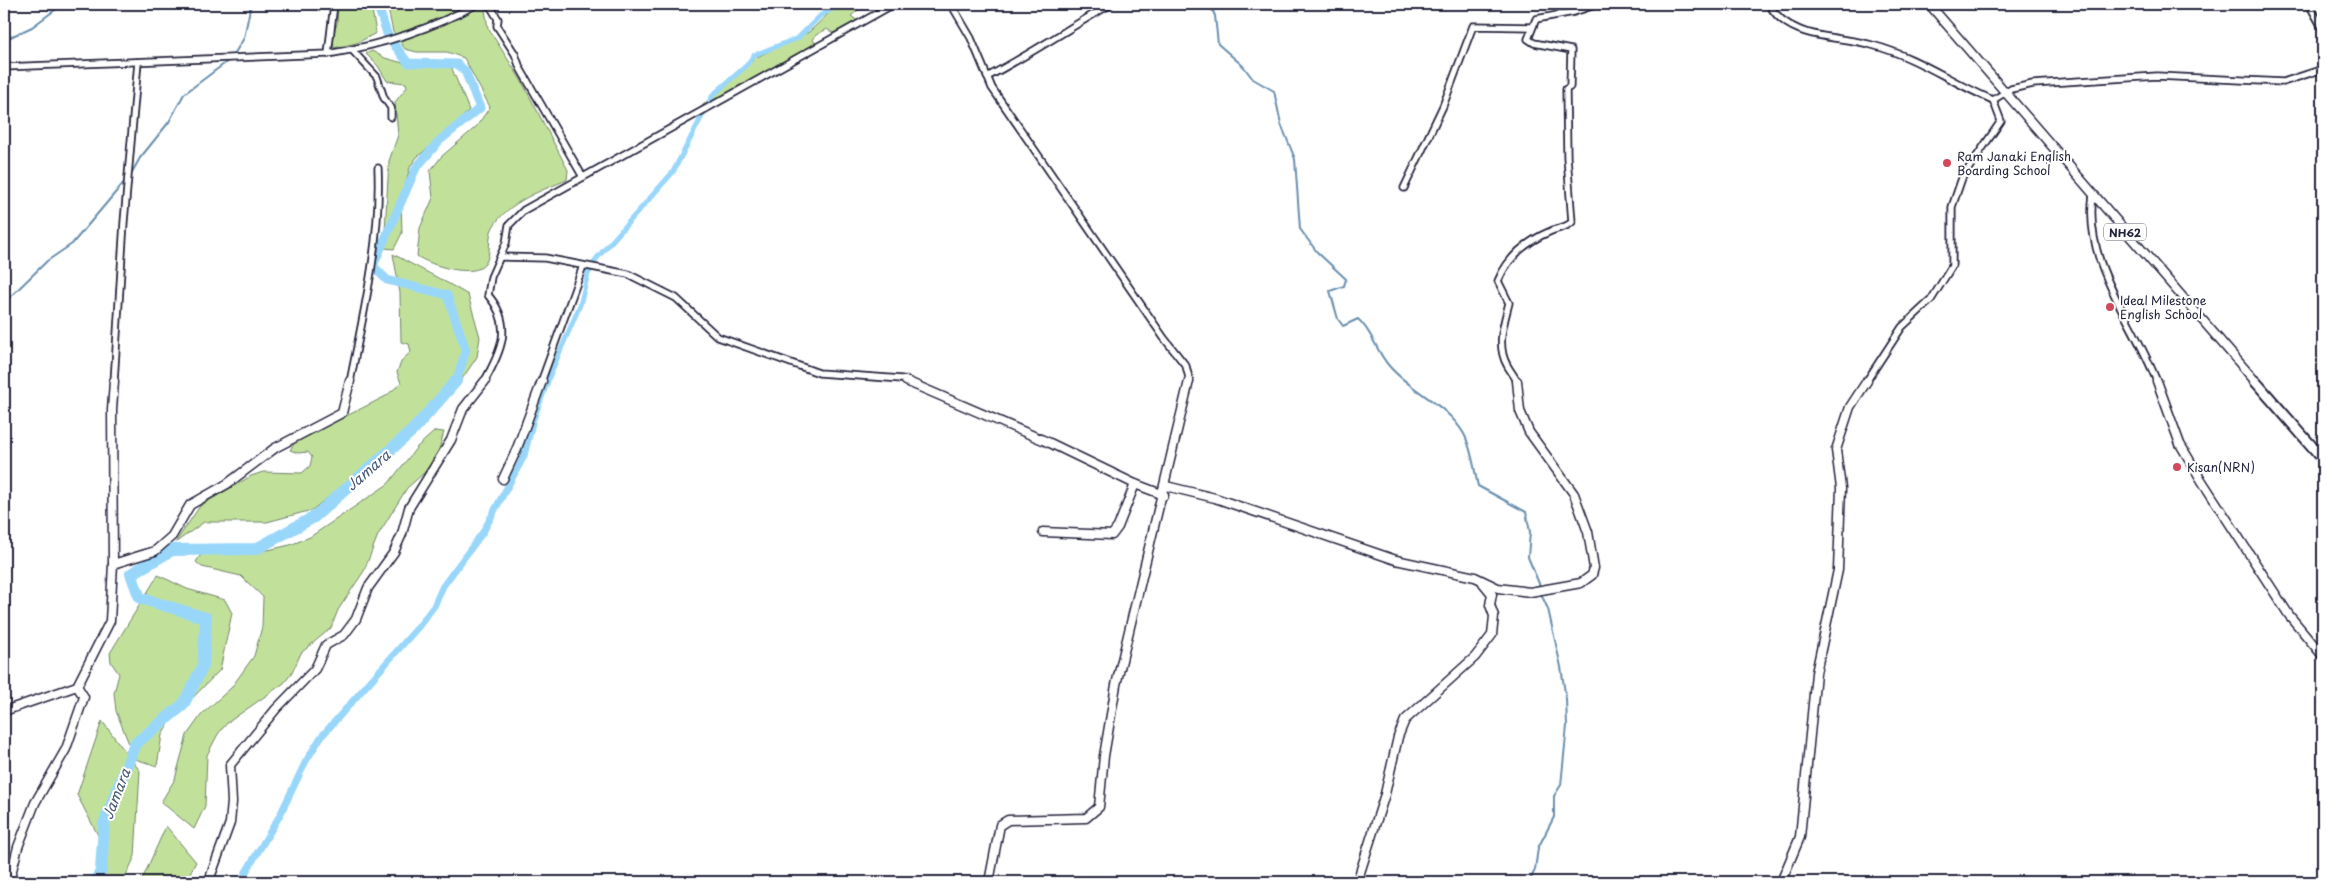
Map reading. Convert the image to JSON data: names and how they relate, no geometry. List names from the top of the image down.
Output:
{
  "streets": {
    "main road": ["NH62"]
  },
  "water": ["Jamara"],
  "places": ["Ram Janaki English Boarding School", "Ideal Milestone English School", "Kisan(NRN)"]
}
